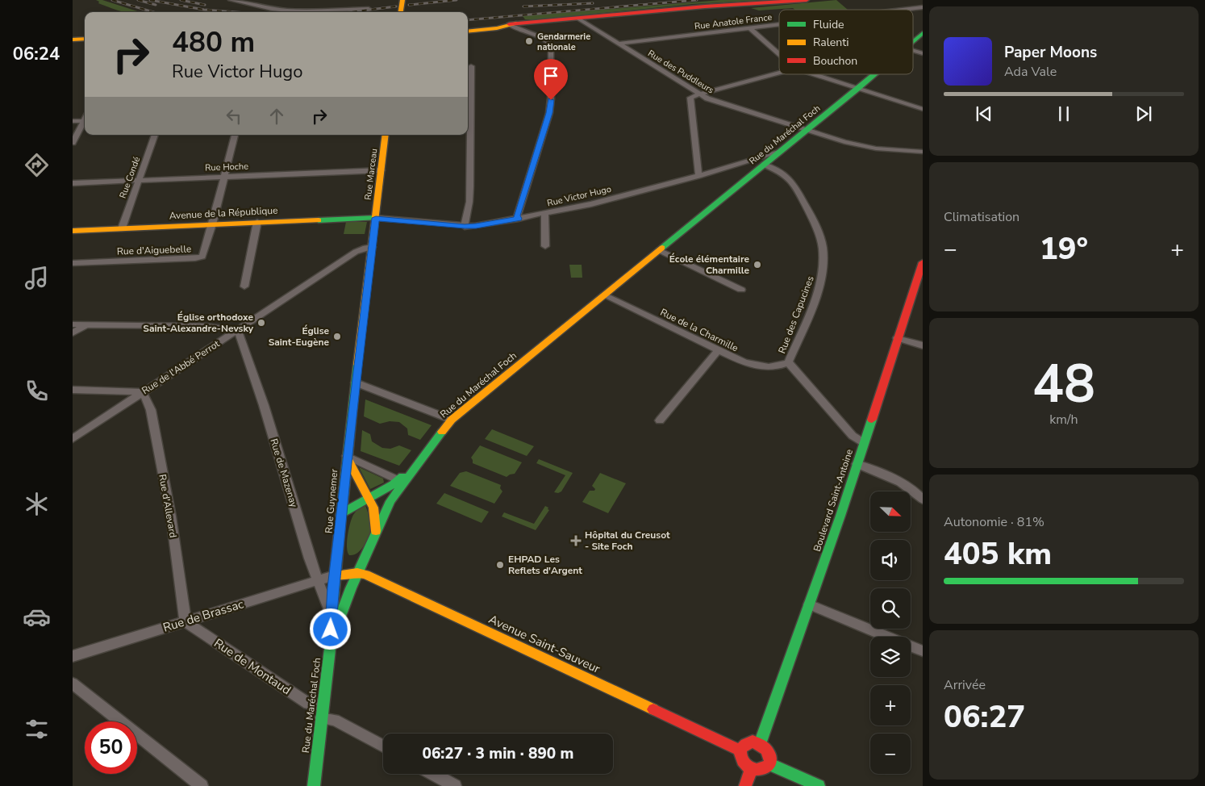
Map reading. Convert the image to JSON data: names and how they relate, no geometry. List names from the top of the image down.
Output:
{
  "streets": {
    "main road": [
      "Rue du Maréchal Foch",
      "Rue Marceau",
      "Avenue de la République",
      "Boulevard Saint-Antoine",
      "Rue Guynemer",
      "Avenue Saint-Sauveur"
    ],
    "street": [
      "Rue Anatole France",
      "Rue des Puddleurs",
      "Rue Hoche",
      "Rue Condé",
      "Rue Victor Hugo",
      "Rue d'Aiguebelle",
      "Rue des Capucines",
      "Rue de la Charmille",
      "Rue de l'Abbé Perrot",
      "Rue de Mazenay",
      "Rue d'Allevard",
      "Rue de Brassac",
      "Rue de Montaud"
    ]
  },
  "crossings": [
    ["Rue Anatole France", "Rue des Puddleurs"],
    ["Rue des Puddleurs", "Rue du Maréchal Foch"],
    ["Rue du Maréchal Foch", "Rue Victor Hugo"],
    ["Rue du Maréchal Foch", "Rue des Capucines"],
    ["Rue du Maréchal Foch", "Rue de la Charmille"],
    ["Rue du Maréchal Foch", "Rue Guynemer"],
    ["Rue du Maréchal Foch", "Avenue Saint-Sauveur"],
    ["Rue du Maréchal Foch", "Rue de Montaud"],
    ["Rue Hoche", "Rue Marceau"],
    ["Rue Hoche", "Rue Condé"],
    ["Rue Marceau", "Rue Victor Hugo"],
    ["Rue Marceau", "Avenue de la République"],
    ["Rue Marceau", "Rue Guynemer"],
    ["Rue Condé", "Avenue de la République"],
    ["Rue Victor Hugo", "Avenue de la République"],
    ["Rue Victor Hugo", "Rue Guynemer"],
    ["Avenue de la République", "Rue d'Aiguebelle"],
    ["Avenue de la République", "Rue Guynemer"],
    ["Rue des Capucines", "Rue de la Charmille"],
    ["Rue des Capucines", "Boulevard Saint-Antoine"],
    ["Rue de l'Abbé Perrot", "Rue de Mazenay"],
    ["Rue de l'Abbé Perrot", "Rue Guynemer"],
    ["Rue de l'Abbé Perrot", "Rue d'Allevard"],
    ["Rue de Mazenay", "Rue Guynemer"],
    ["Rue de Mazenay", "Rue de Brassac"],
    ["Boulevard Saint-Antoine", "Avenue Saint-Sauveur"],
    ["Rue Guynemer", "Rue de Brassac"],
    ["Rue Guynemer", "Avenue Saint-Sauveur"],
    ["Rue d'Allevard", "Rue de Brassac"],
    ["Rue d'Allevard", "Rue de Montaud"],
    ["Rue de Brassac", "Avenue Saint-Sauveur"],
    ["Rue de Brassac", "Rue de Montaud"]
  ],
  "places": {
    "other": [
      "Gendarmerie nationale",
      "École élémentaire Charmille",
      "Église orthodoxe Saint-Alexandre-Nevsky",
      "Église Saint-Eugène",
      "EHPAD Les Reflets d'Argent"
    ],
    "health": ["Hôpital du Creusot - Site Foch"]
  },
  "legend": ["Fluide", "Ralenti", "Bouchon"],
  "north": "bottom right",
  "page": {
    "tabs": "06:24",
    "turn": ["480 m", "Rue Victor Hugo"],
    "song": ["Paper Moons", "Ada Vale"],
    "tile": [
      "Climatisation",
      ["48", "km/h"],
      ["Autonomie · 81%", "405 km"],
      ["Arrivée", "06:27"]
    ],
    "heat": ["−", "19°", "+"],
    "map_buttons": ["+", "−"],
    "limit": "50",
    "trip": "06:27 · 3 min · 890 m"
  }
}
